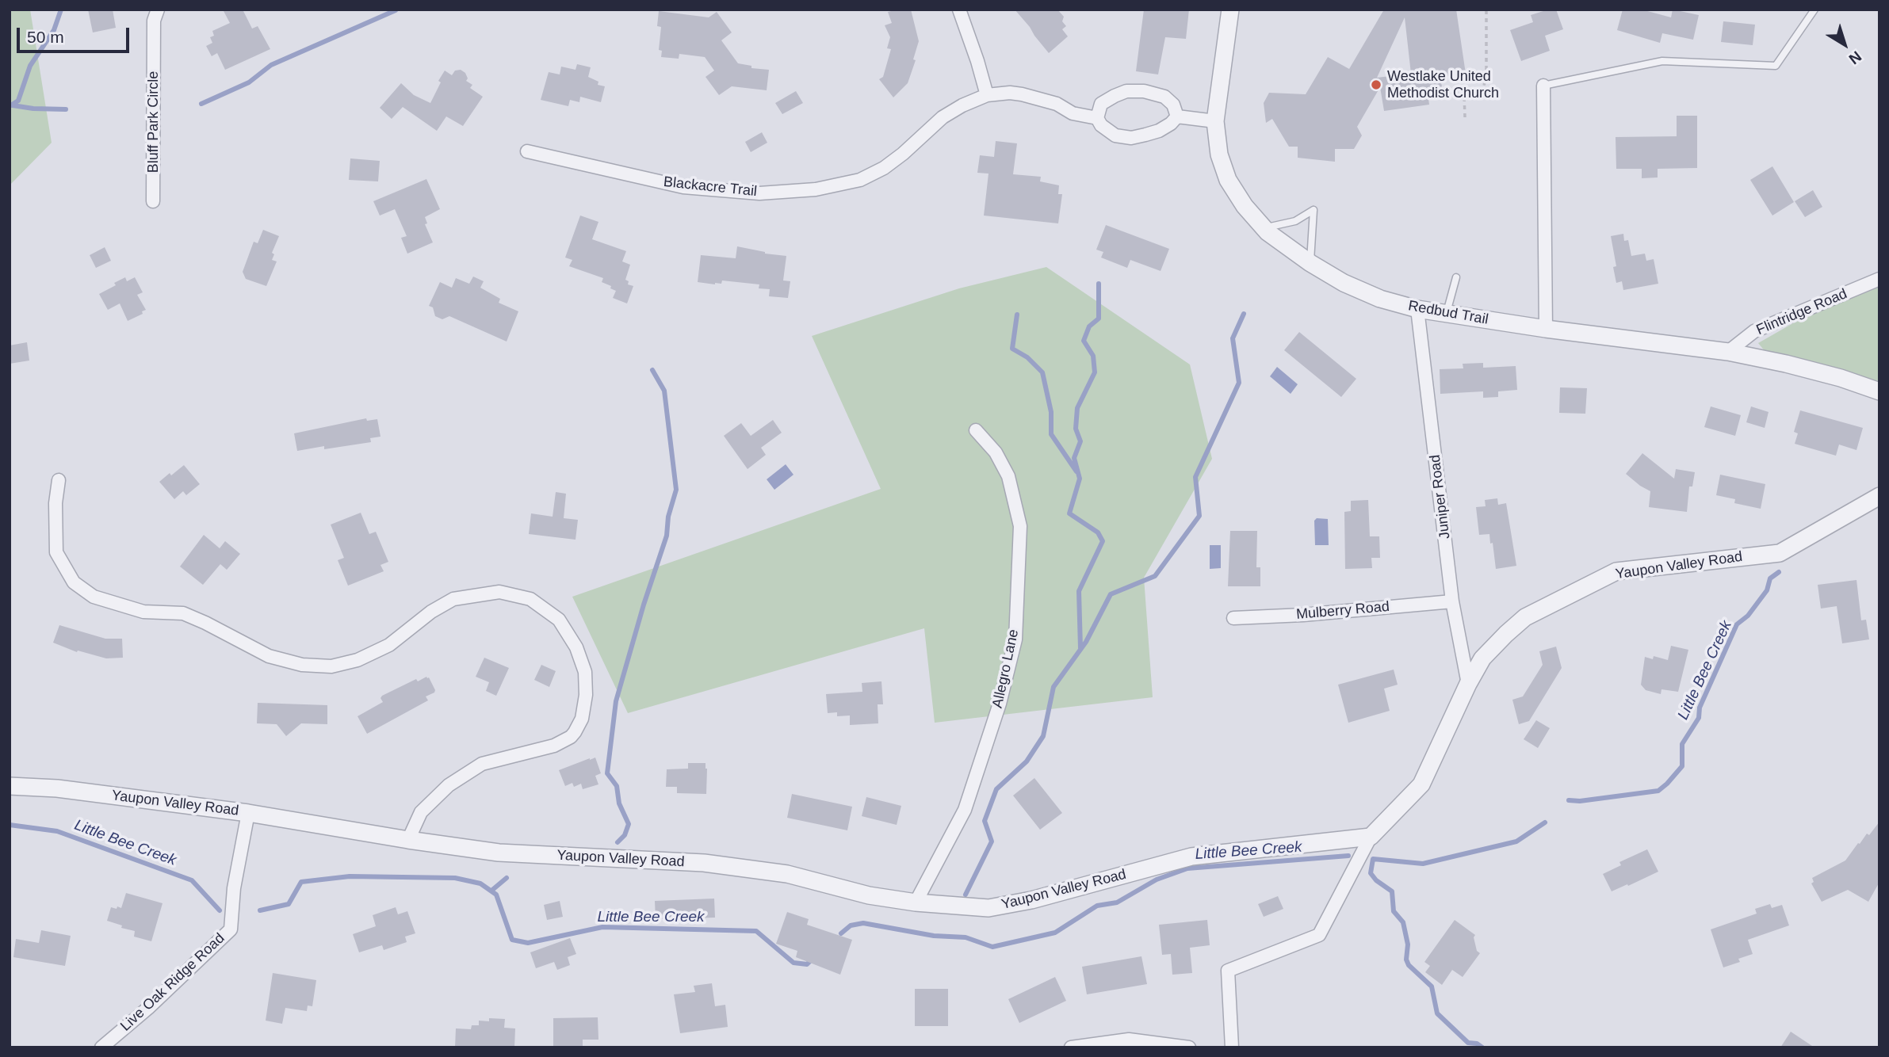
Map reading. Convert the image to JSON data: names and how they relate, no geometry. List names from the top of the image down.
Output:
{
  "streets": {
    "street": [
      "Bluff Park Circle",
      "Blackacre Trail",
      "Flintridge Road",
      "Redbud Trail",
      "Juniper Road",
      "Yaupon Valley Road",
      "Mulberry Road",
      "Allegro Lane",
      "Live Oak Ridge Road"
    ]
  },
  "crossings": [
    ["Flintridge Road", "Redbud Trail"],
    ["Redbud Trail", "Juniper Road"],
    ["Juniper Road", "Yaupon Valley Road"],
    ["Juniper Road", "Mulberry Road"],
    ["Yaupon Valley Road", "Allegro Lane"],
    ["Yaupon Valley Road", "Live Oak Ridge Road"]
  ],
  "water": ["Little Bee Creek"],
  "places": ["Westlake United Methodist Church"],
  "scale_bar": "50 m",
  "north": "bottom right"
}
